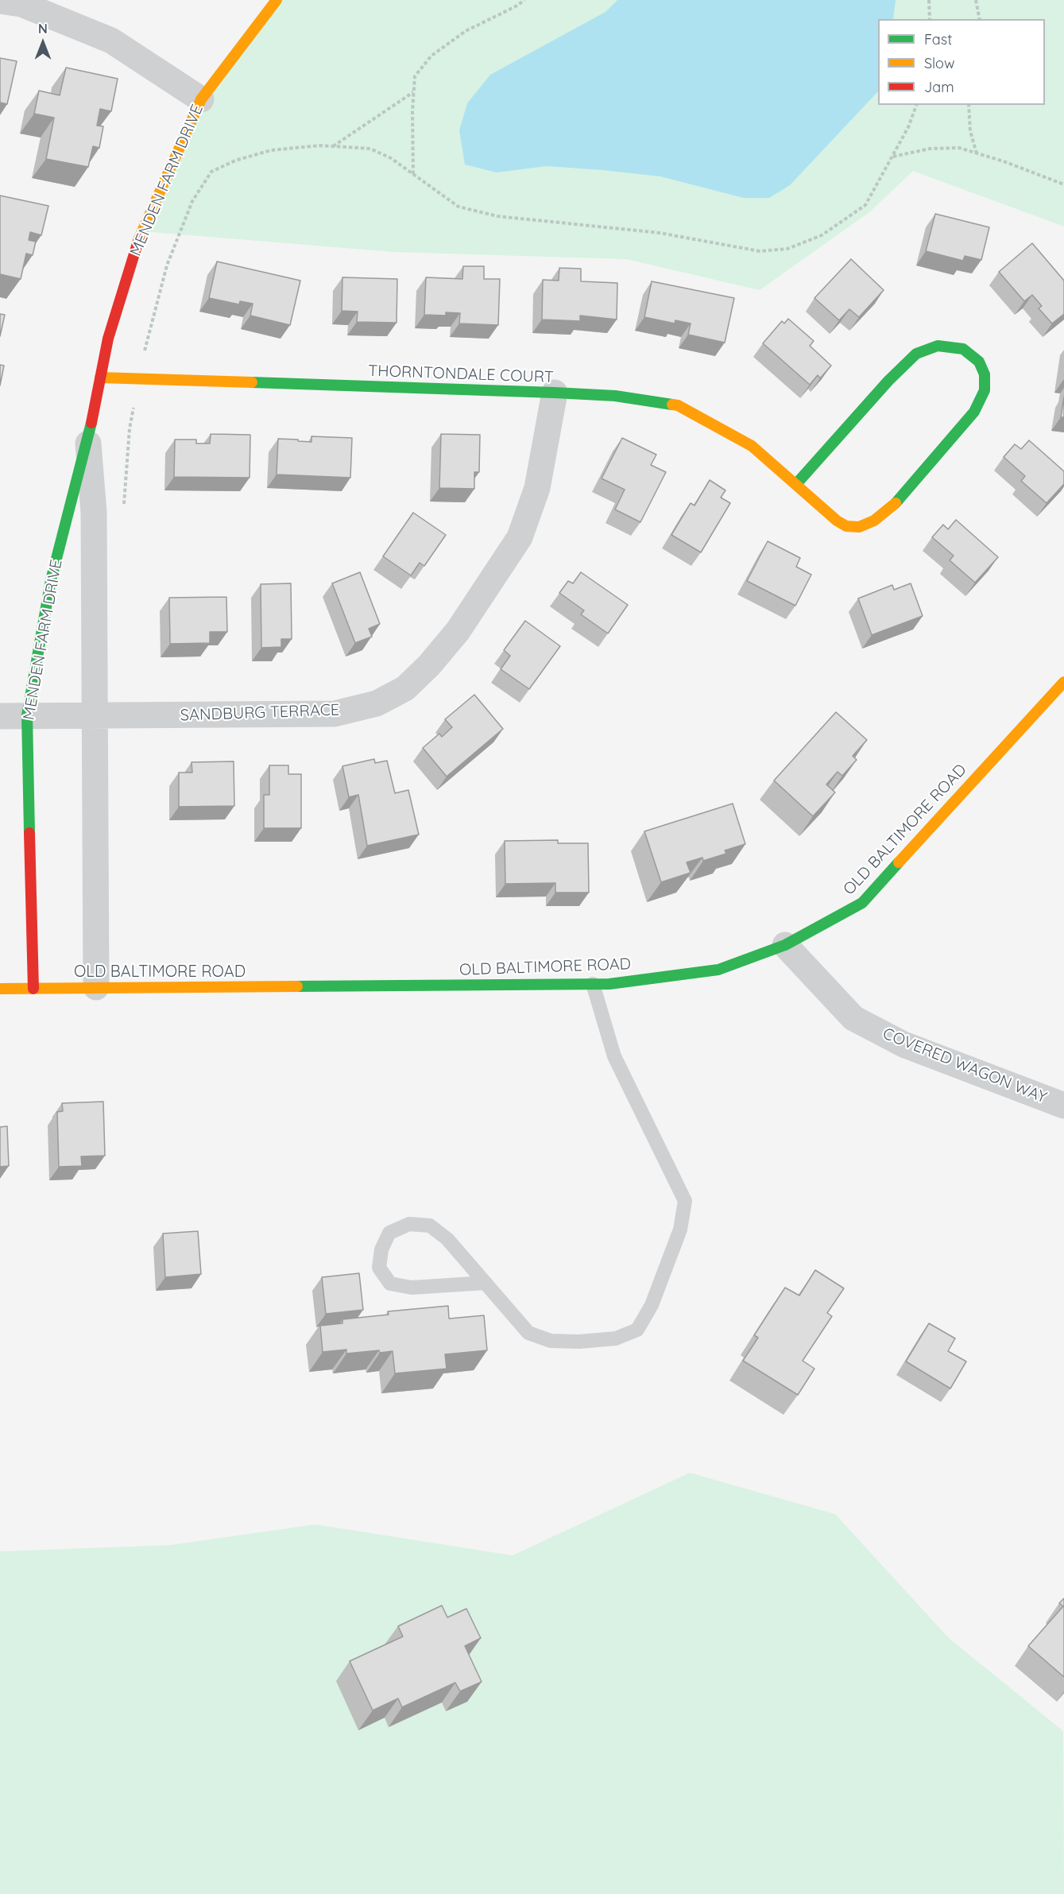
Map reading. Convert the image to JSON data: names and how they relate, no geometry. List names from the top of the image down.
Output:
{
  "streets": {
    "street": [
      "MENDEN FARM DRIVE",
      "THORNTONDALE COURT",
      "SANDBURG TERRACE",
      "OLD BALTIMORE ROAD",
      "COVERED WAGON WAY"
    ]
  },
  "crossings": [
    ["MENDEN FARM DRIVE", "THORNTONDALE COURT"],
    ["MENDEN FARM DRIVE", "SANDBURG TERRACE"],
    ["MENDEN FARM DRIVE", "OLD BALTIMORE ROAD"],
    ["THORNTONDALE COURT", "SANDBURG TERRACE"],
    ["OLD BALTIMORE ROAD", "COVERED WAGON WAY"]
  ],
  "legend": ["Fast", "Slow", "Jam"],
  "north": "top"
}
